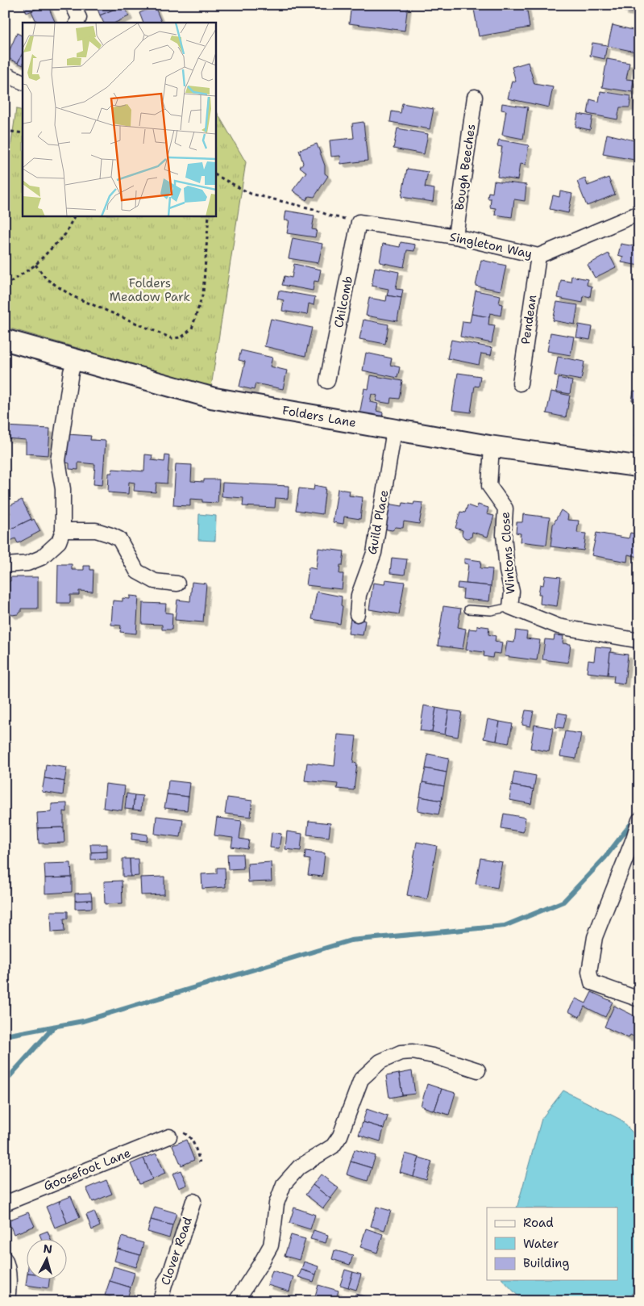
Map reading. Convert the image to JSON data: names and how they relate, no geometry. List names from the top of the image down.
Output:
{
  "streets": {
    "main road": ["Folders Lane"],
    "street": [
      "Bough Beeches",
      "Singleton Way",
      "Chilcomb",
      "Pendean",
      "Guild Place",
      "Wintons Close",
      "Goosefoot Lane",
      "Clover Road"
    ]
  },
  "crossings": [
    ["Bough Beeches", "Singleton Way"],
    ["Singleton Way", "Chilcomb"],
    ["Singleton Way", "Pendean"],
    ["Folders Lane", "Guild Place"],
    ["Folders Lane", "Wintons Close"]
  ],
  "parks": ["Folders Meadow Park"],
  "legend": ["Road", "Water", "Building"],
  "north": "top"
}
